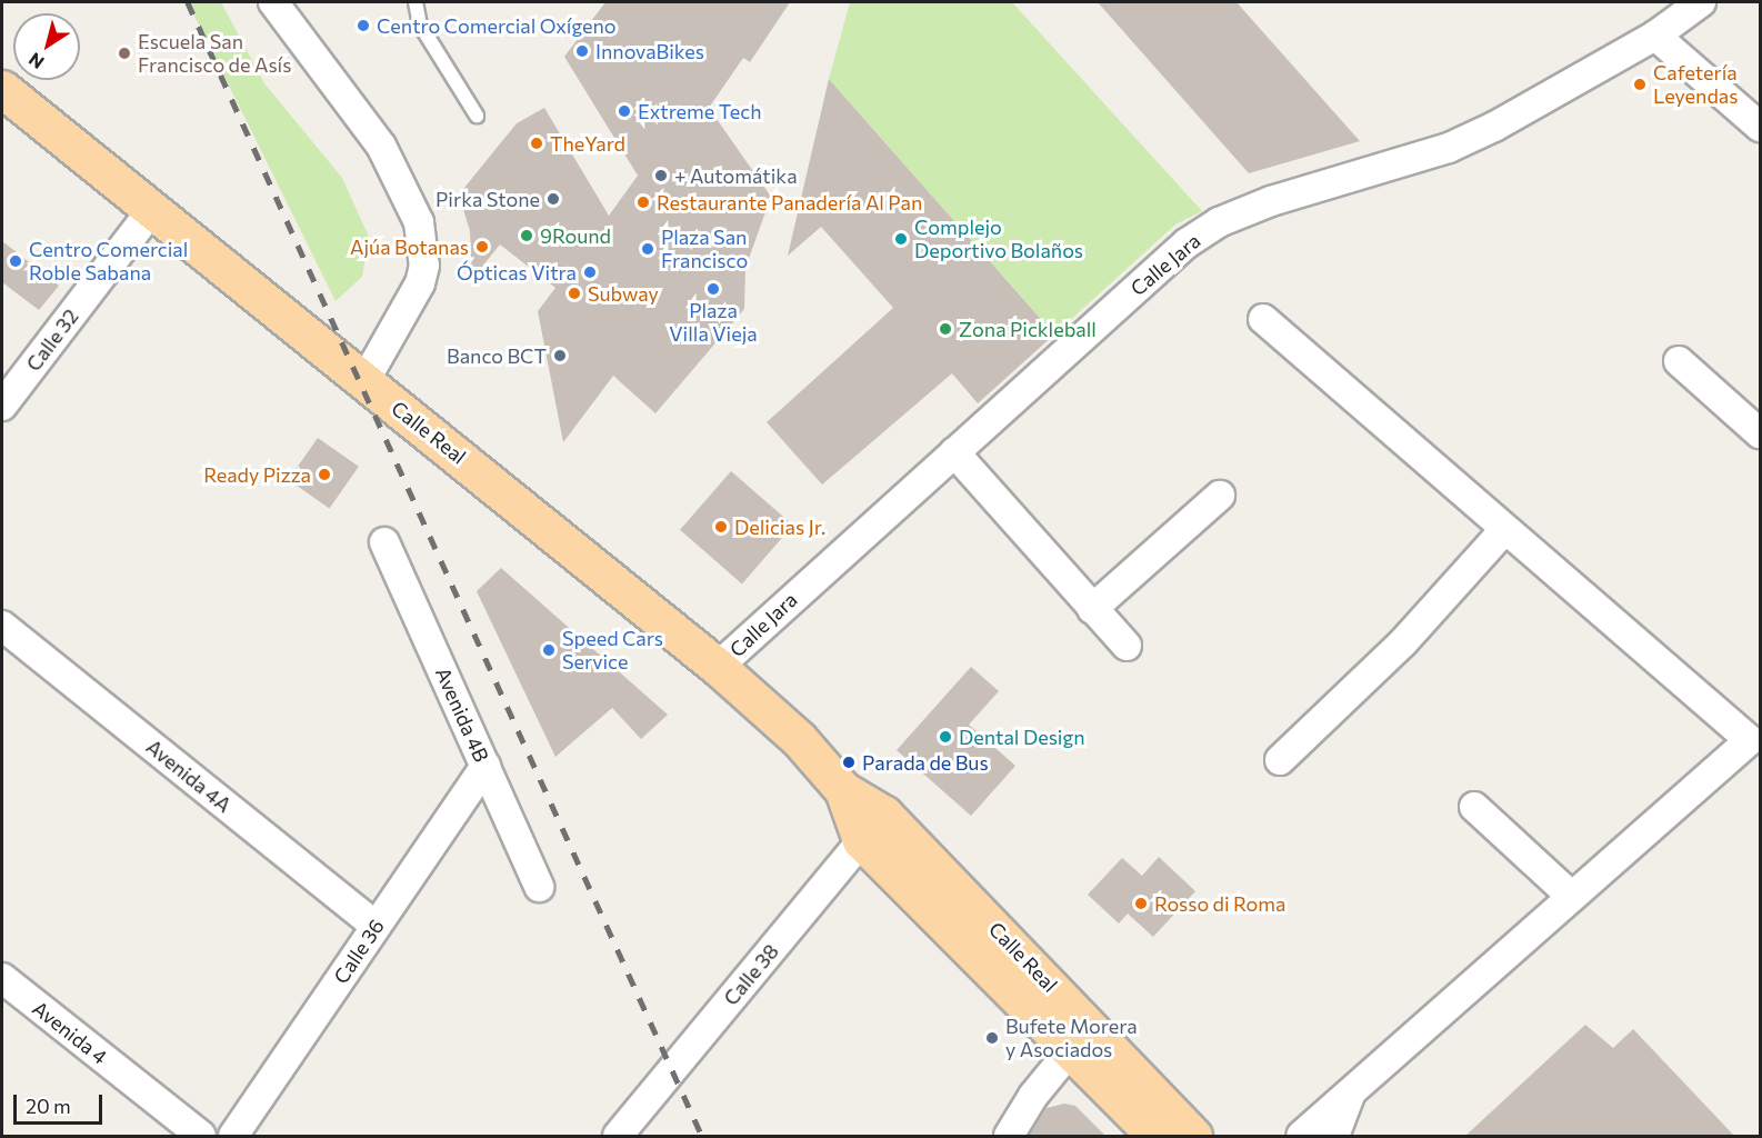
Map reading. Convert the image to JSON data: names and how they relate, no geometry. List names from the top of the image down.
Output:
{
  "streets": {
    "main road": ["Calle Real"],
    "street": [
      "Calle Jara",
      "Calle 32",
      "Avenida 4B",
      "Avenida 4A",
      "Calle 36",
      "Calle 38",
      "Avenida 4"
    ]
  },
  "crossings": [
    ["Calle Jara", "Calle Real"],
    ["Calle 32", "Calle Real"],
    ["Calle Real", "Calle 38"],
    ["Avenida 4B", "Calle 36"],
    ["Avenida 4A", "Calle 36"]
  ],
  "places": [
    "Centro Comercial Oxígeno",
    "InnovaBikes",
    "Escuela San Francisco de Asís",
    "Cafetería Leyendas",
    "Extreme Tech",
    "TheYard",
    "+ Automátika",
    "Pirka Stone",
    "Restaurante Panadería Al Pan",
    "9Round",
    "Complejo Deportivo Bolaños",
    "Ajúa Botanas",
    "Plaza San Francisco",
    "Centro Comercial Roble Sabana",
    "Ópticas Vitra",
    "Plaza Villa Vieja",
    "Subway",
    "Zona Pickleball",
    "Banco BCT",
    "Ready Pizza",
    "Delicias Jr.",
    "Speed Cars Service",
    "Dental Design",
    "Parada de Bus",
    "Rosso di Roma",
    "Bufete Morera y Asociados"
  ],
  "scale_bar": "20 m",
  "north": "bottom left"
}
